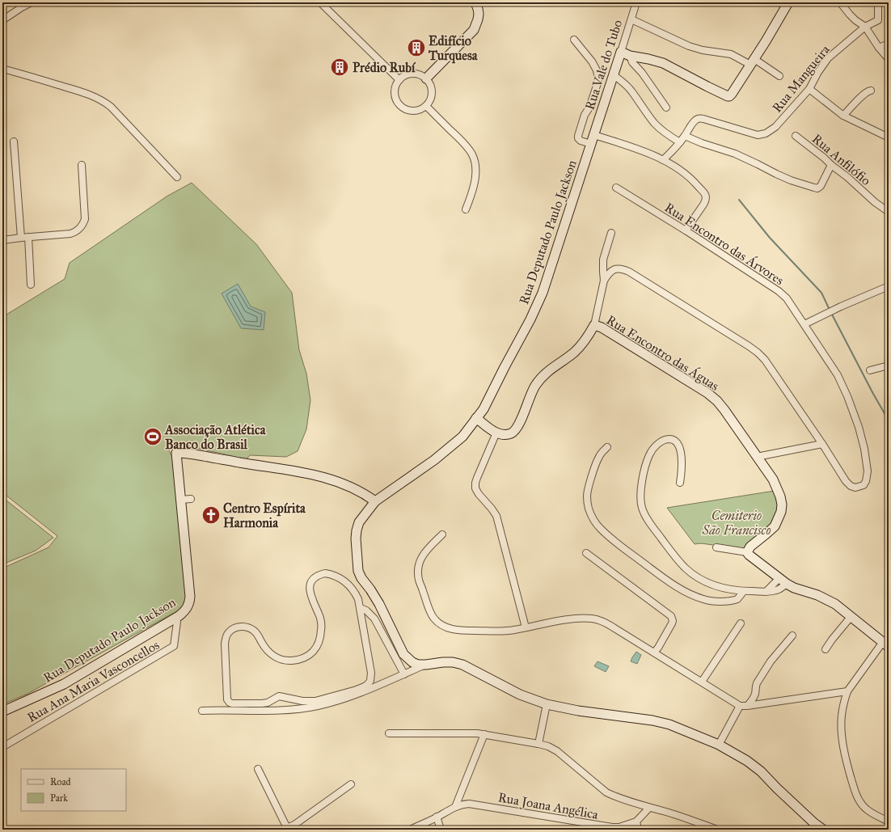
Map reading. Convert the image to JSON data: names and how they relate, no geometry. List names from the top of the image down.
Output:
{
  "streets": {
    "main road": ["Rua Vale do Tubo", "Rua Deputado Paulo Jackson", "Rua Encontro das Águas"],
    "street": [
      "Rua Mangueira",
      "Rua Anfilófio",
      "Rua Encontro das Árvores",
      "Rua Ana Maria Vasconcellos",
      "Rua Joana Angélica"
    ]
  },
  "crossings": [
    ["Rua Vale do Tubo", "Rua Deputado Paulo Jackson"],
    ["Rua Deputado Paulo Jackson", "Rua Ana Maria Vasconcellos"]
  ],
  "parks": ["Cemiterio São Francisco"],
  "places": {
    "building": ["Edifício Turquesa", "Prédio Rubí"],
    "sports": ["Associação Atlética Banco do Brasil"],
    "church": ["Centro Espírita Harmonia"]
  },
  "legend": ["Road", "Park"]
}
